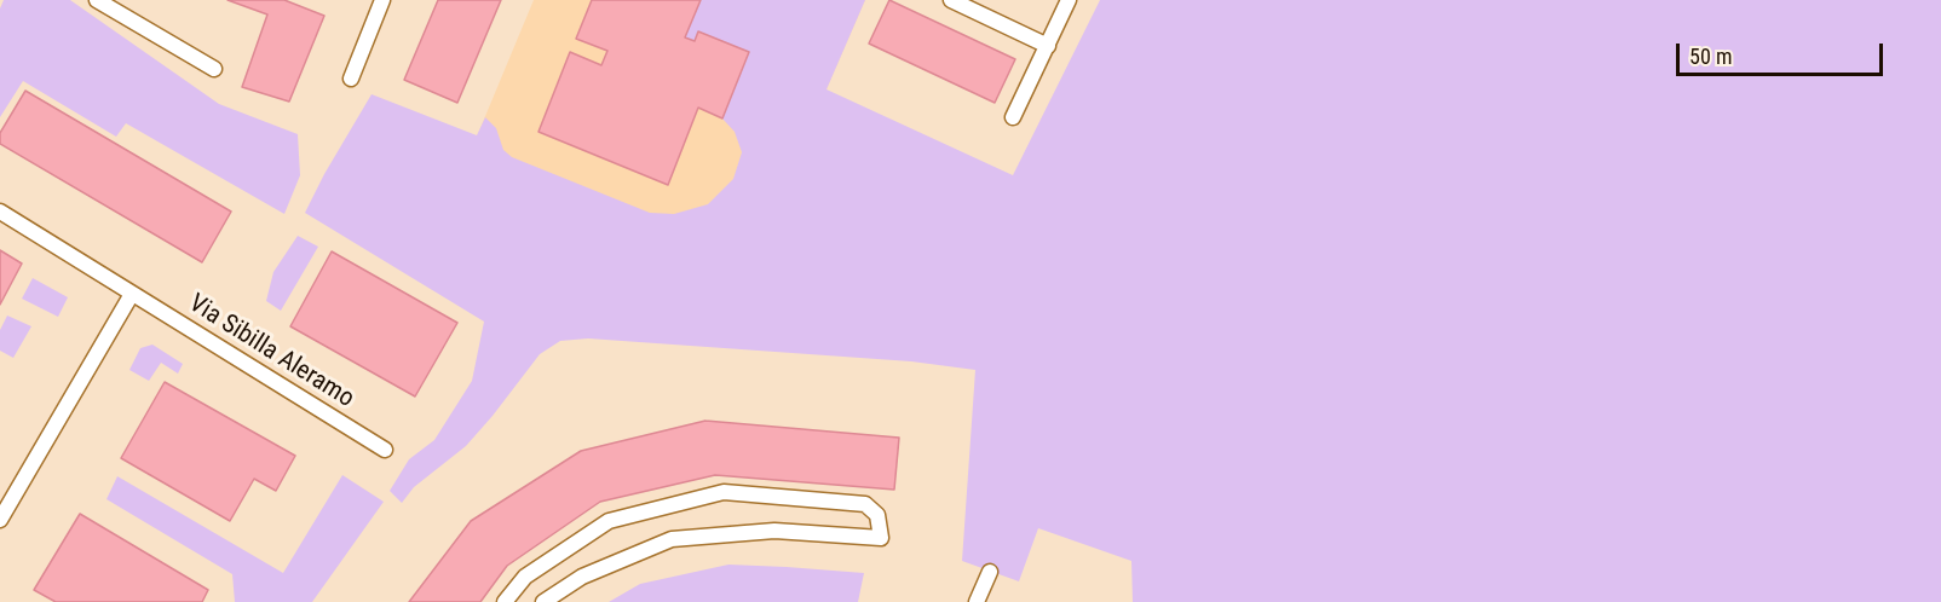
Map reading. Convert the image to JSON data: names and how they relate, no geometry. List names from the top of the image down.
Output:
{
  "streets": {
    "lane": ["Via Sibilla Aleramo"]
  },
  "scale_bar": "50 m"
}
